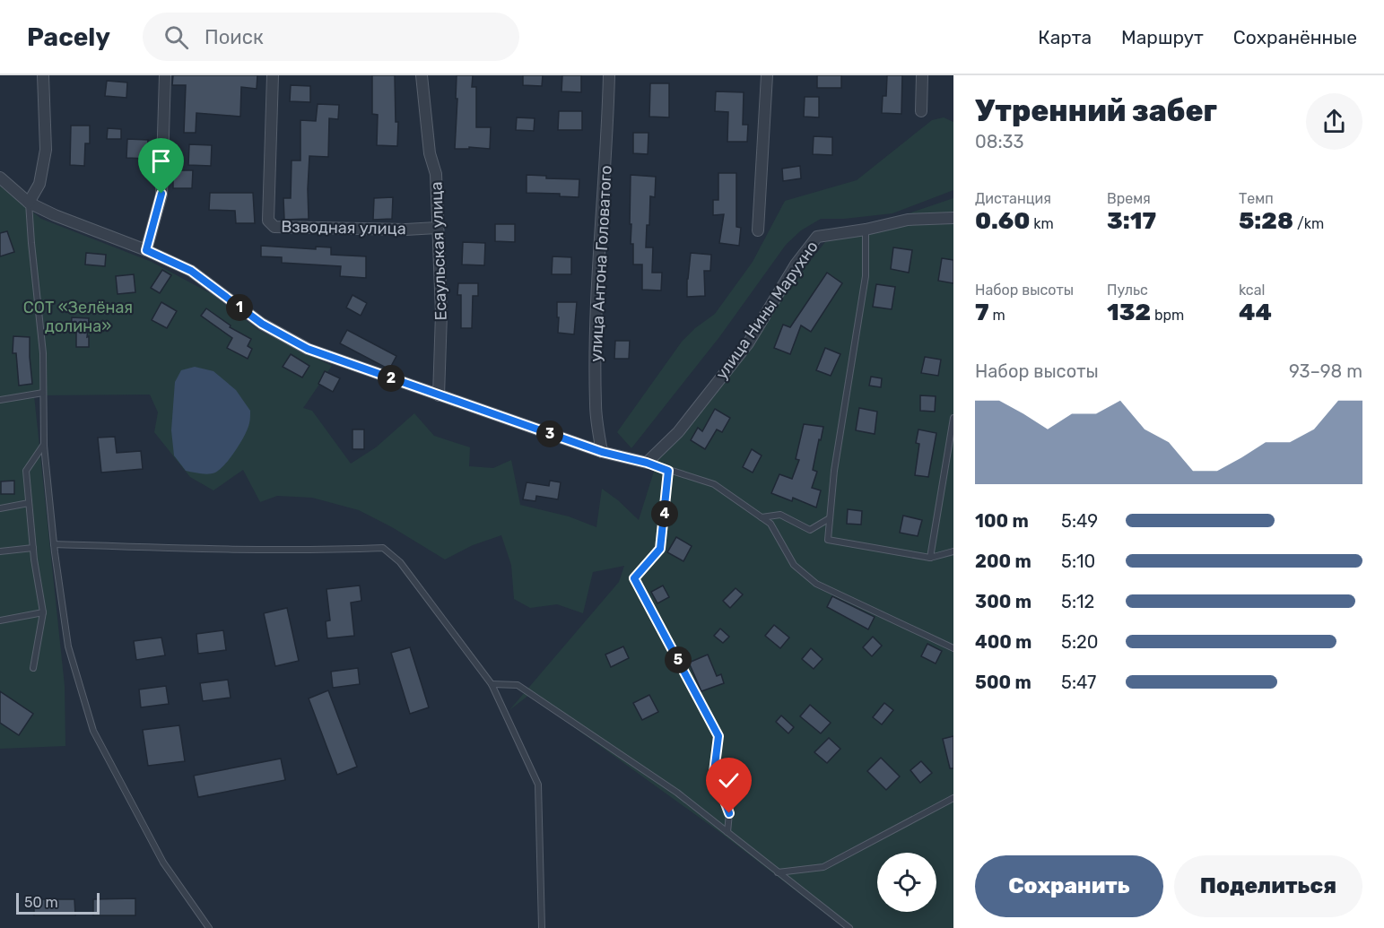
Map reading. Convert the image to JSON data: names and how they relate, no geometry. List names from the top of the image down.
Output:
{
  "streets": {
    "street": [
      "Взводная улица",
      "Есаульская улица",
      "улица Антона Головатого",
      "улица Нины Марухно"
    ]
  },
  "crossings": [
    ["Взводная улица", "Есаульская улица"]
  ],
  "parks": ["СОТ «Зелёная долина»"],
  "scale_bar": "50 m",
  "page": {
    "header": "Pacely",
    "search": "Поиск",
    "nav": ["Карта", "Маршрут", "Сохранённые"],
    "heading": ["Утренний забег", "08:33"],
    "stats": [
      ["Дистанция", "0.60 km"],
      ["Время", "3:17"],
      ["Темп", "5:28 /km"],
      ["Набор высоты", "7 m"],
      ["Пульс", "132 bpm"],
      ["kcal", "44"]
    ],
    "pins": [
      "1",
      "2",
      "3",
      "4",
      "5"
    ],
    "chart": ["Набор высоты", "93–98 m"],
    "list": [
      {
        "name": "100 m",
        "note": "5:49"
      },
      {
        "name": "200 m",
        "note": "5:10"
      },
      {
        "name": "300 m",
        "note": "5:12"
      },
      {
        "name": "400 m",
        "note": "5:20"
      },
      {
        "name": "500 m",
        "note": "5:47"
      }
    ],
    "buttons": ["Сохранить", "Поделиться"],
    "scale": "50 m"
  }
}
